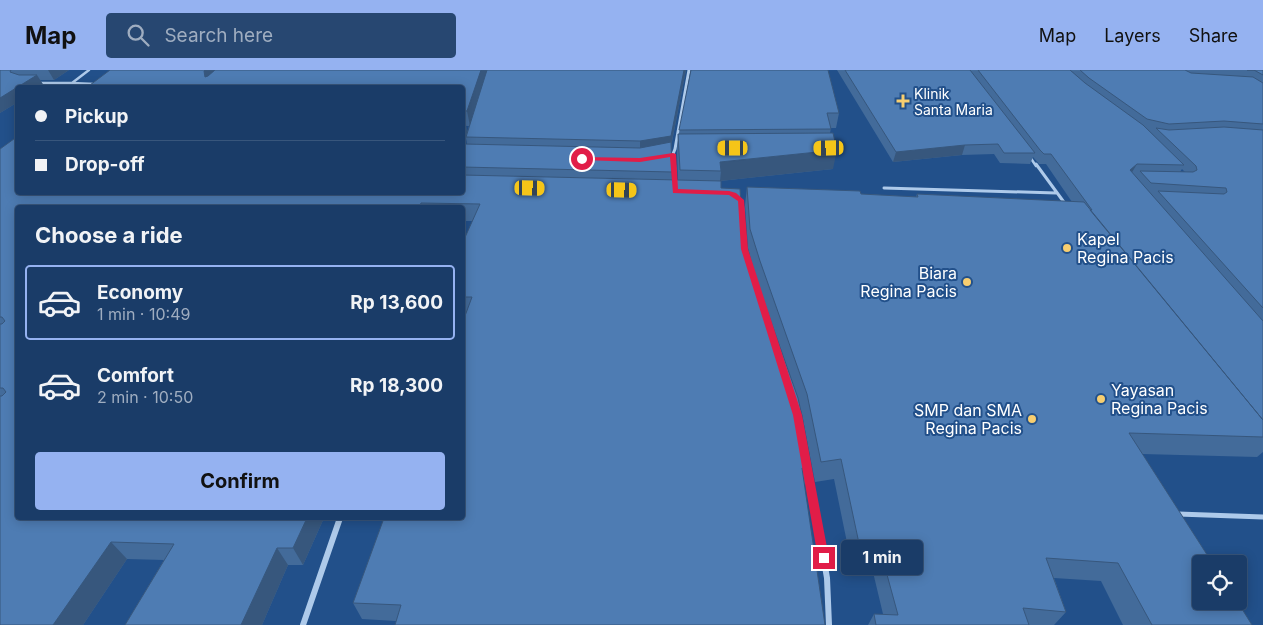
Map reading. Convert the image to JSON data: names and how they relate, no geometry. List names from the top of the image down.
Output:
{
  "places": {
    "health": ["Klinik Santa Maria"],
    "other": [
      "Kapel Regina Pacis",
      "Biara Regina Pacis",
      "Yayasan Regina Pacis",
      "SMP dan SMA Regina Pacis"
    ]
  },
  "page": {
    "header": "Map",
    "search": "Search here",
    "nav": ["Map", "Layers", "Share"],
    "banner": ["Pickup", "Drop-off"],
    "heading": "Choose a ride",
    "list": [
      {
        "name": "Economy",
        "note": "1 min · 10:49",
        "value": "Rp 13,600"
      },
      {
        "name": "Comfort",
        "note": "2 min · 10:50",
        "value": "Rp 18,300"
      }
    ],
    "buttons": "Confirm",
    "bubble": "1 min"
  }
}
